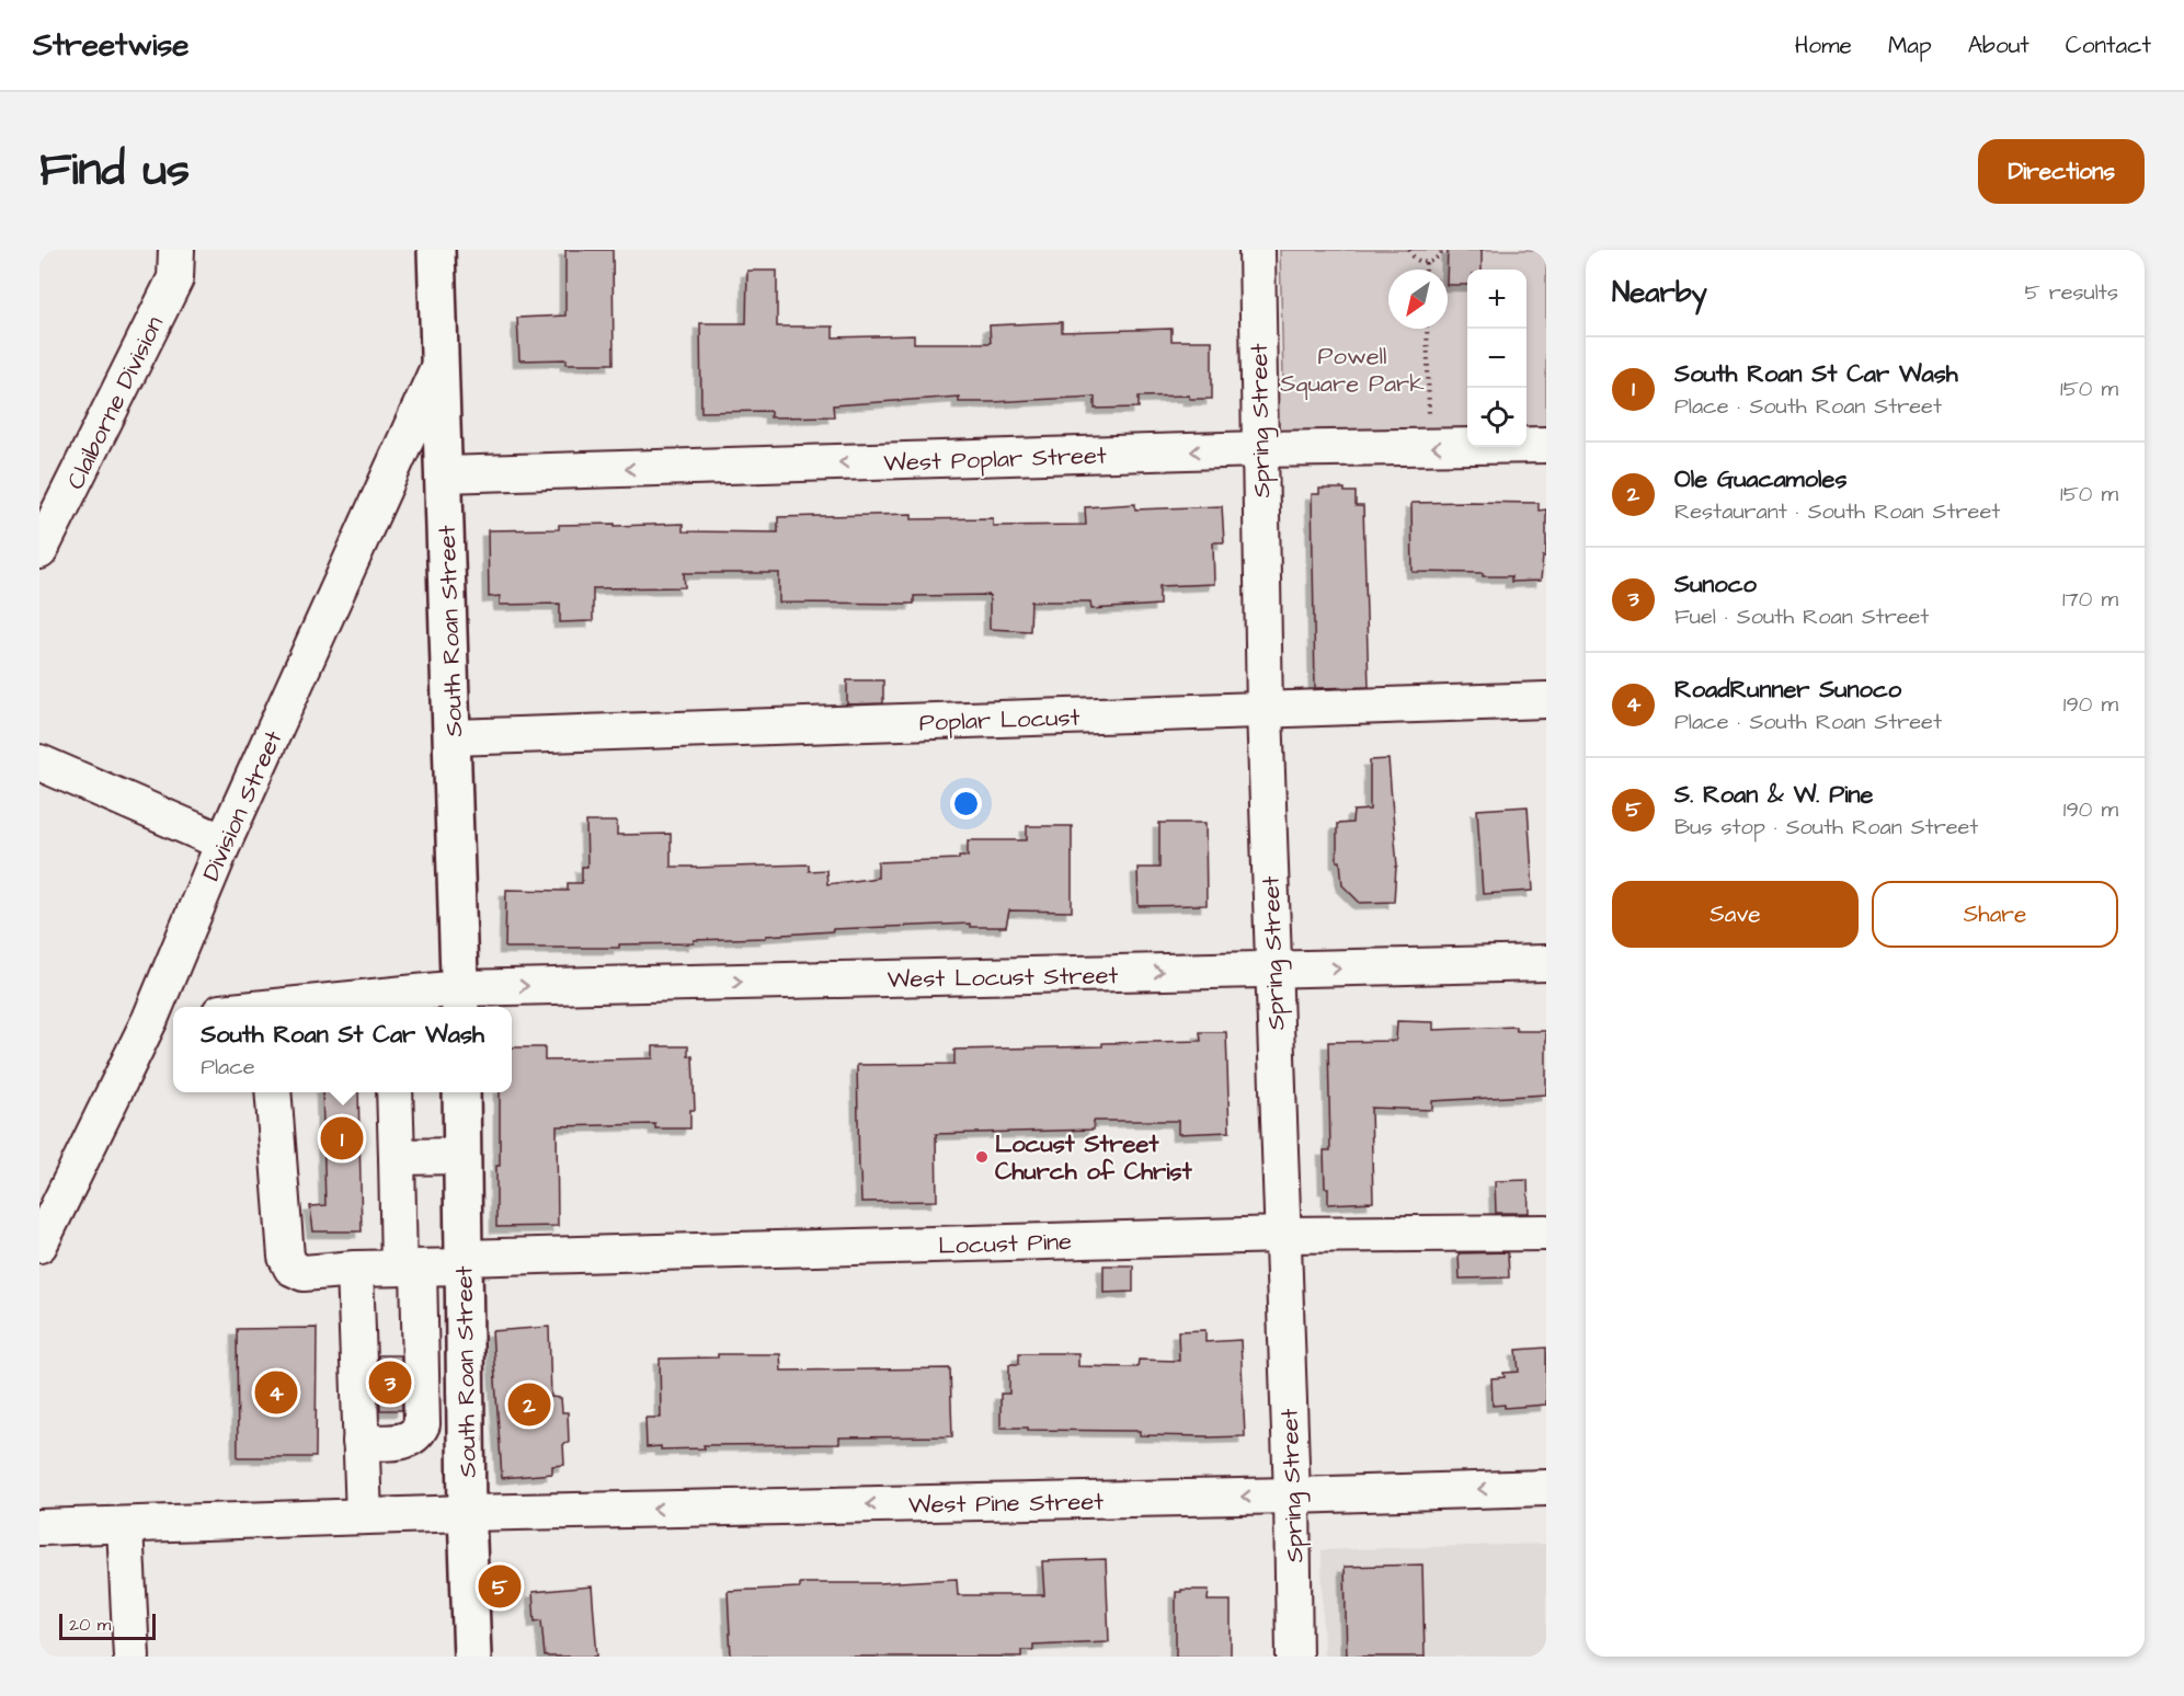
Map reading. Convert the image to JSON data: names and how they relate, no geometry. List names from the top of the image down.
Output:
{
  "streets": {
    "main road": ["South Roan Street"],
    "street": [
      "Claiborne Division",
      "Spring Street",
      "West Poplar Street",
      "Poplar Locust",
      "Division Street",
      "West Locust Street",
      "Locust Pine",
      "West Pine Street"
    ]
  },
  "crossings": [
    ["Spring Street", "West Poplar Street"],
    ["Spring Street", "Poplar Locust"],
    ["Spring Street", "West Locust Street"],
    ["Spring Street", "Locust Pine"],
    ["Spring Street", "West Pine Street"],
    ["West Poplar Street", "South Roan Street"],
    ["South Roan Street", "Poplar Locust"],
    ["South Roan Street", "Division Street"],
    ["South Roan Street", "West Locust Street"],
    ["South Roan Street", "Locust Pine"],
    ["South Roan Street", "West Pine Street"]
  ],
  "one_way": ["West Poplar Street", "West Locust Street", "West Pine Street"],
  "parks": ["Powell Square Park"],
  "places": ["Locust Street Church of Christ"],
  "scale_bar": "20 m",
  "north": "bottom left",
  "page": {
    "header": "Streetwise",
    "nav": [
      "Home",
      "Map",
      "About",
      "Contact"
    ],
    "title": "Find us",
    "buttons": [
      "Directions",
      ["Save", "Share"]
    ],
    "heading": ["Nearby", "5 results"],
    "map_buttons": ["+", "−"],
    "list": [
      {
        "mark": "1",
        "name": "South Roan St Car Wash",
        "note": "Place · South Roan Street",
        "value": "150 m"
      },
      {
        "mark": "2",
        "name": "Ole Guacamoles",
        "note": "Restaurant · South Roan Street",
        "value": "150 m"
      },
      {
        "mark": "3",
        "name": "Sunoco",
        "note": "Fuel · South Roan Street",
        "value": "170 m"
      },
      {
        "mark": "4",
        "name": "RoadRunner Sunoco",
        "note": "Place · South Roan Street",
        "value": "190 m"
      },
      {
        "mark": "5",
        "name": "S. Roan & W. Pine",
        "note": "Bus stop · South Roan Street",
        "value": "190 m"
      }
    ],
    "popup": ["South Roan St Car Wash", "Place"],
    "pins": [
      "1",
      "3",
      "4",
      "2",
      "5"
    ],
    "scale": "20 m"
  }
}
